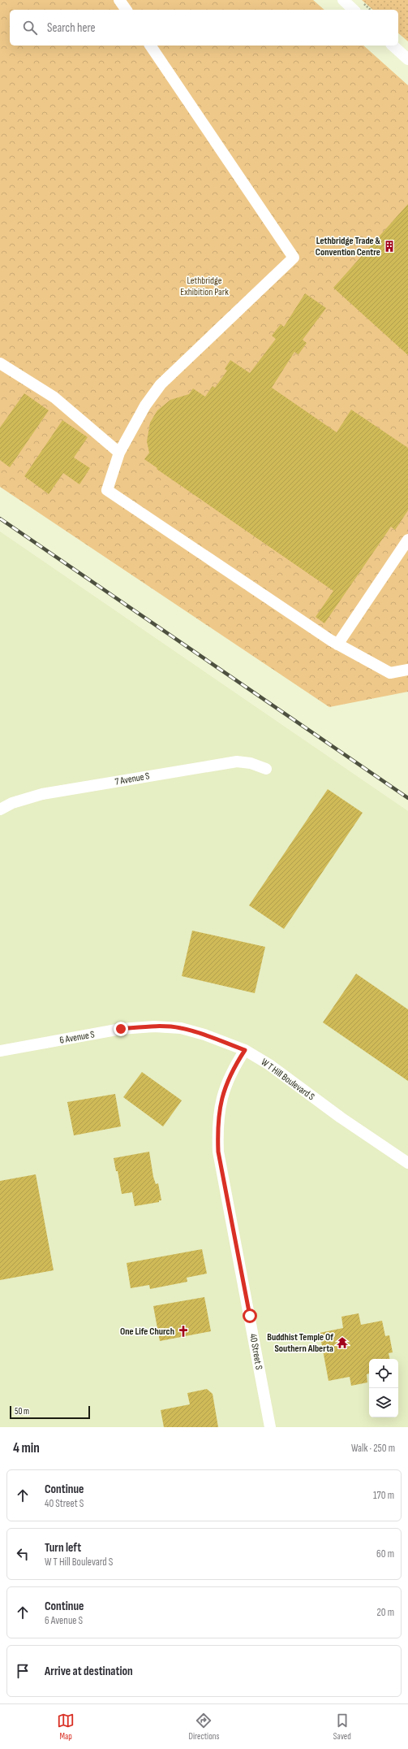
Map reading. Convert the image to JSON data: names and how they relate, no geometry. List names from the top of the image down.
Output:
{
  "streets": {
    "street": [
      "7 Avenue S",
      "6 Avenue S",
      "W T Hill Boulevard S",
      "40 Street S"
    ]
  },
  "crossings": [
    ["6 Avenue S", "W T Hill Boulevard S"],
    ["W T Hill Boulevard S", "40 Street S"]
  ],
  "parks": ["Lethbridge Exhibition Park"],
  "places": {
    "building": ["Lethbridge Trade & Convention Centre"],
    "church": ["One Life Church"],
    "temple": ["Buddhist Temple Of Southern Alberta"]
  },
  "scale_bar": "50 m",
  "page": {
    "search": "Search here",
    "scale": "50 m",
    "heading": ["4 min", "Walk · 250 m"],
    "list": [
      ["Continue", "40 Street S", "170 m"],
      ["Turn left", "W T Hill Boulevard S", "60 m"],
      ["Continue", "6 Avenue S", "20 m"],
      "Arrive at destination"
    ],
    "nav": ["Map", "Directions", "Saved"]
  }
}
